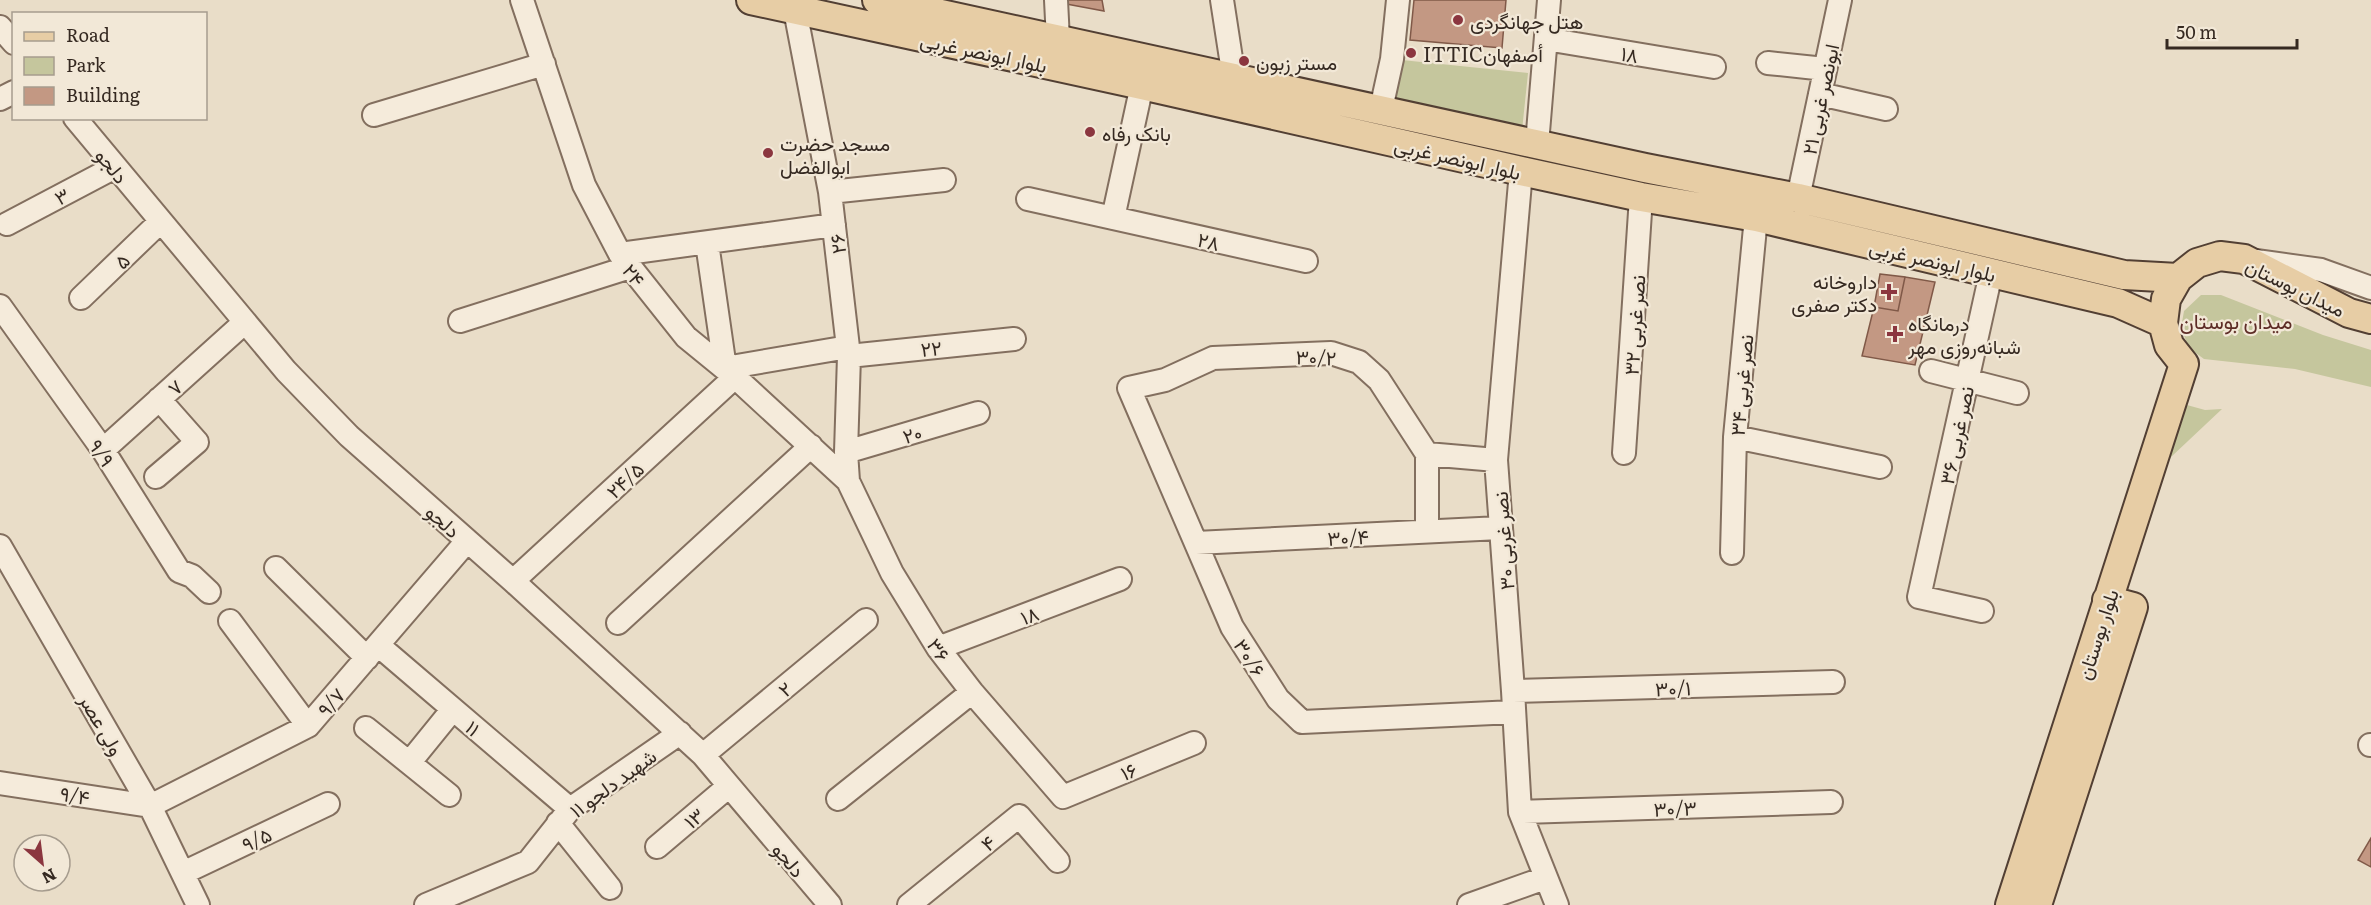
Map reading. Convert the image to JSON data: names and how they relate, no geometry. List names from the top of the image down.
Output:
{
  "streets": {
    "main road": ["بلوار ابونصر غربی", "میدان بوستان", "بلوار بوستان"],
    "street": [
      "۱۸",
      "ابونصر غربی ۲۱",
      "دلجو",
      "۳",
      "۲۸",
      "۲۶",
      "۵",
      "۲۴",
      "نصر غربی ۳۲",
      "۲۲",
      "۳۰/۲",
      "نصر غربی ۳۴",
      "۷",
      "۲۰",
      "نصر غربی ۳۶",
      "۹/۹",
      "۲۴/۵",
      "۳۰/۴",
      "نصر غربی ۳۰",
      "۳۶",
      "۳۰/۶",
      "۳۰/۱",
      "۲",
      "۹/۷",
      "ولی عصر",
      "۱۱",
      "۱۶",
      "شهید دلجو ۱۱",
      "۹/۴",
      "۳۰/۳",
      "۱۳",
      "۹/۵",
      "۴"
    ]
  },
  "crossings": [
    ["بلوار ابونصر غربی", "ابونصر غربی ۲۱"],
    ["بلوار ابونصر غربی", "۲۶"],
    ["بلوار ابونصر غربی", "میدان بوستان"],
    ["بلوار ابونصر غربی", "نصر غربی ۳۲"],
    ["بلوار ابونصر غربی", "نصر غربی ۳۴"],
    ["بلوار ابونصر غربی", "نصر غربی ۳۶"],
    ["بلوار ابونصر غربی", "نصر غربی ۳۰"],
    ["بلوار ابونصر غربی", "بلوار بوستان"],
    ["۱۸", "۳۶"],
    ["دلجو", "۳"],
    ["دلجو", "۵"],
    ["دلجو", "۷"],
    ["دلجو", "۲۴/۵"],
    ["دلجو", "۲"],
    ["دلجو", "۹/۷"],
    ["دلجو", "شهید دلجو ۱۱"],
    ["دلجو", "۱۳"],
    ["۲۶", "۲۴"],
    ["۲۶", "۲۲"],
    ["۲۶", "۲۰"],
    ["۲۶", "۳۶"],
    ["۲۴", "۲۲"],
    ["۲۴", "۲۴/۵"],
    ["۲۴", "۳۶"],
    ["۲۲", "۲۴/۵"],
    ["۳۰/۲", "۳۰/۶"],
    ["۷", "۹/۹"],
    ["۳۰/۴", "نصر غربی ۳۰"],
    ["۳۰/۴", "۳۰/۶"],
    ["نصر غربی ۳۰", "۳۰/۶"],
    ["نصر غربی ۳۰", "۳۰/۱"],
    ["نصر غربی ۳۰", "۳۰/۳"],
    ["۳۶", "۱۶"],
    ["۳۰/۶", "۳۰/۱"],
    ["۹/۷", "ولی عصر"],
    ["۹/۷", "۱۱"],
    ["۹/۷", "۹/۴"],
    ["ولی عصر", "۹/۴"],
    ["ولی عصر", "۹/۵"],
    ["۱۱", "شهید دلجو ۱۱"]
  ],
  "districts": ["میدان بوستان"],
  "places": {
    "other": [
      "هتل جهانگردی",
      "ITTICأصفهان",
      "مستر زبون",
      "بانک رفاه",
      "مسجد حضرت ابوالفضل"
    ],
    "health": ["داروخانه دکتر صفری", "درمانگاه شبانه‌روزی مهر"]
  },
  "legend": ["Road", "Park", "Building"],
  "scale_bar": "50 m",
  "north": "bottom right"
}
